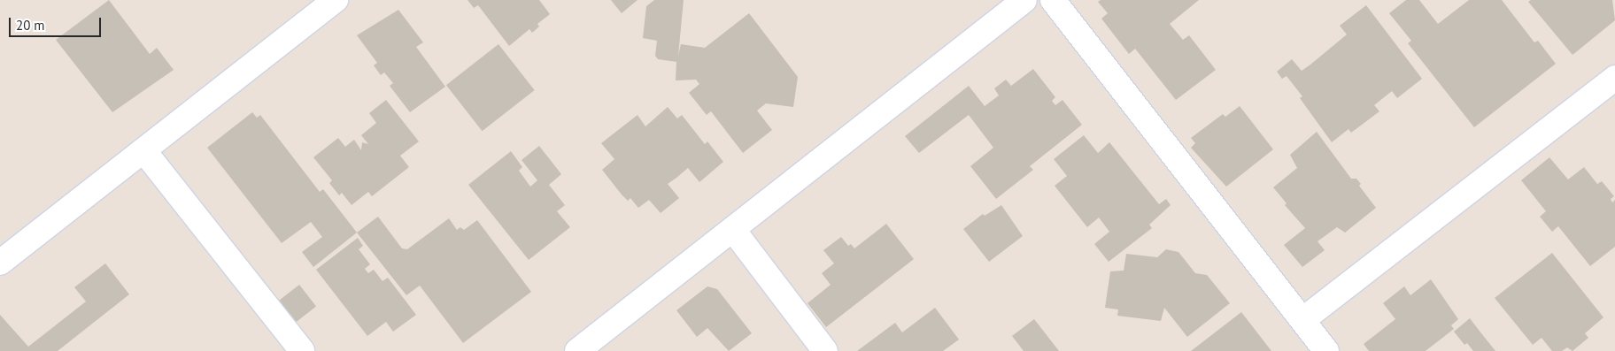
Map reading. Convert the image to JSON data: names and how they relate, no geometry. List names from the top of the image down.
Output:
{
  "scale_bar": "20 m"
}
